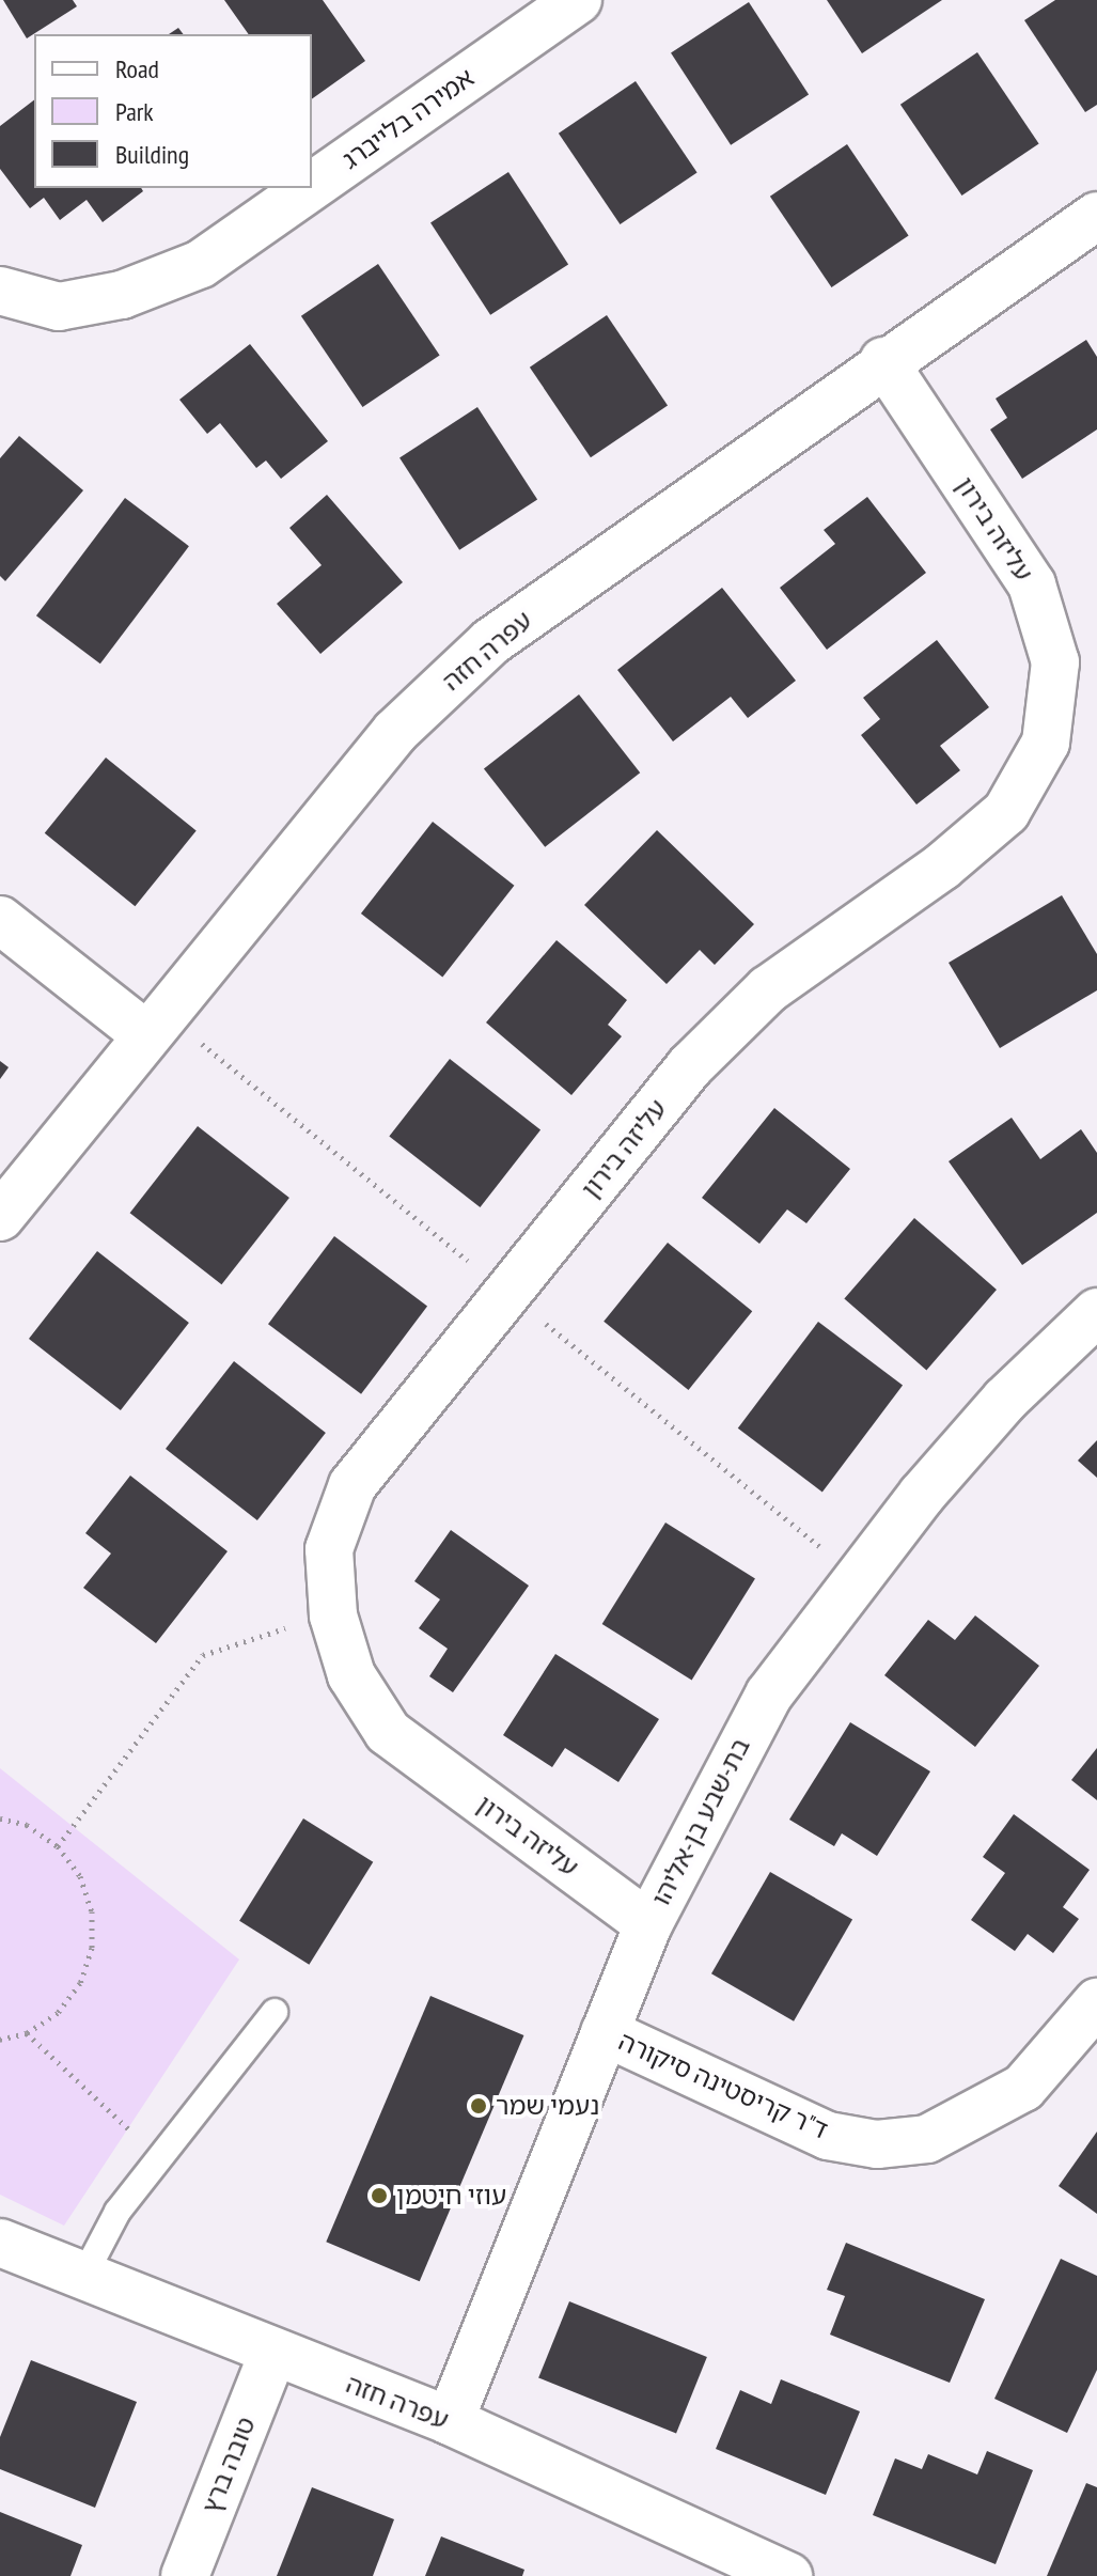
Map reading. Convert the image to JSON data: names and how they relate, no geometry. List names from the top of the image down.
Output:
{
  "streets": {
    "street": [
      "אמירה בלייברג",
      "עליזה בירון",
      "עפרה חזה",
      "בת-שבע בן-אליהו",
      "ד\"ר קריסטינה סיקורה",
      "טובה ברץ"
    ]
  },
  "crossings": [
    ["עליזה בירון", "עפרה חזה"],
    ["עליזה בירון", "בת-שבע בן-אליהו"],
    ["עפרה חזה", "בת-שבע בן-אליהו"],
    ["עפרה חזה", "טובה ברץ"],
    ["בת-שבע בן-אליהו", "ד\"ר קריסטינה סיקורה"]
  ],
  "places": ["נעמי שמר", "עוזי חיטמן"],
  "legend": ["Road", "Park", "Building"]
}
